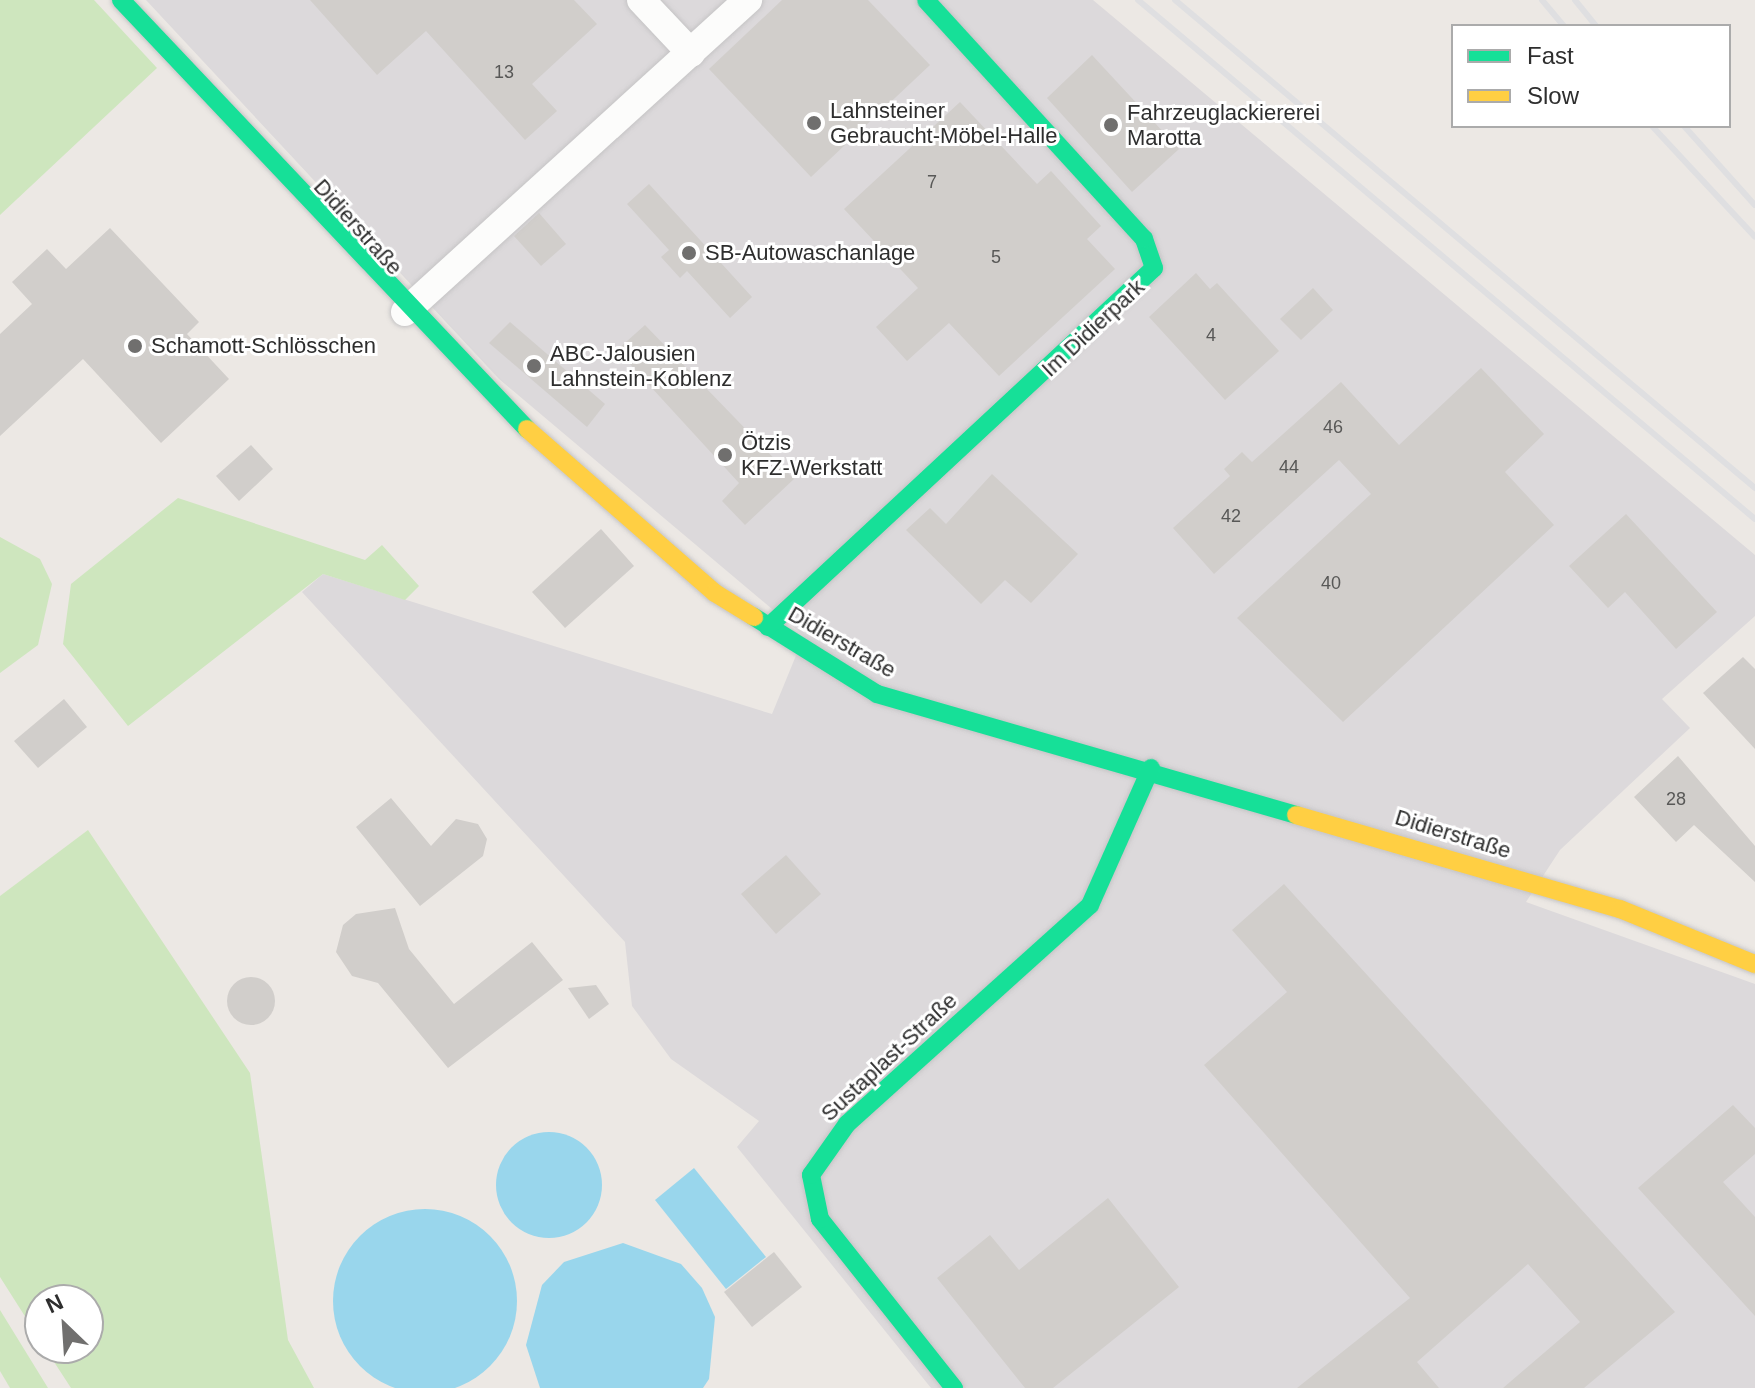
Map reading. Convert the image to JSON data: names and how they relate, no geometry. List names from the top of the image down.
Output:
{
  "streets": {
    "street": ["Didierstraße", "Im Didierpark", "Sustaplast-Straße"]
  },
  "crossings": [
    ["Didierstraße", "Im Didierpark"],
    ["Didierstraße", "Sustaplast-Straße"]
  ],
  "places": [
    "Lahnsteiner Gebraucht-Möbel-Halle",
    "Fahrzeuglackiererei Marotta",
    "SB-Autowaschanlage",
    "Schamott-Schlösschen",
    "ABC-Jalousien Lahnstein-Koblenz",
    "Ötzis KFZ-Werkstatt"
  ],
  "house_numbers": [
    "13",
    "7",
    "5",
    "4",
    "46",
    "44",
    "42",
    "40",
    "28"
  ],
  "legend": ["Fast", "Slow"],
  "north": "top left"
}
